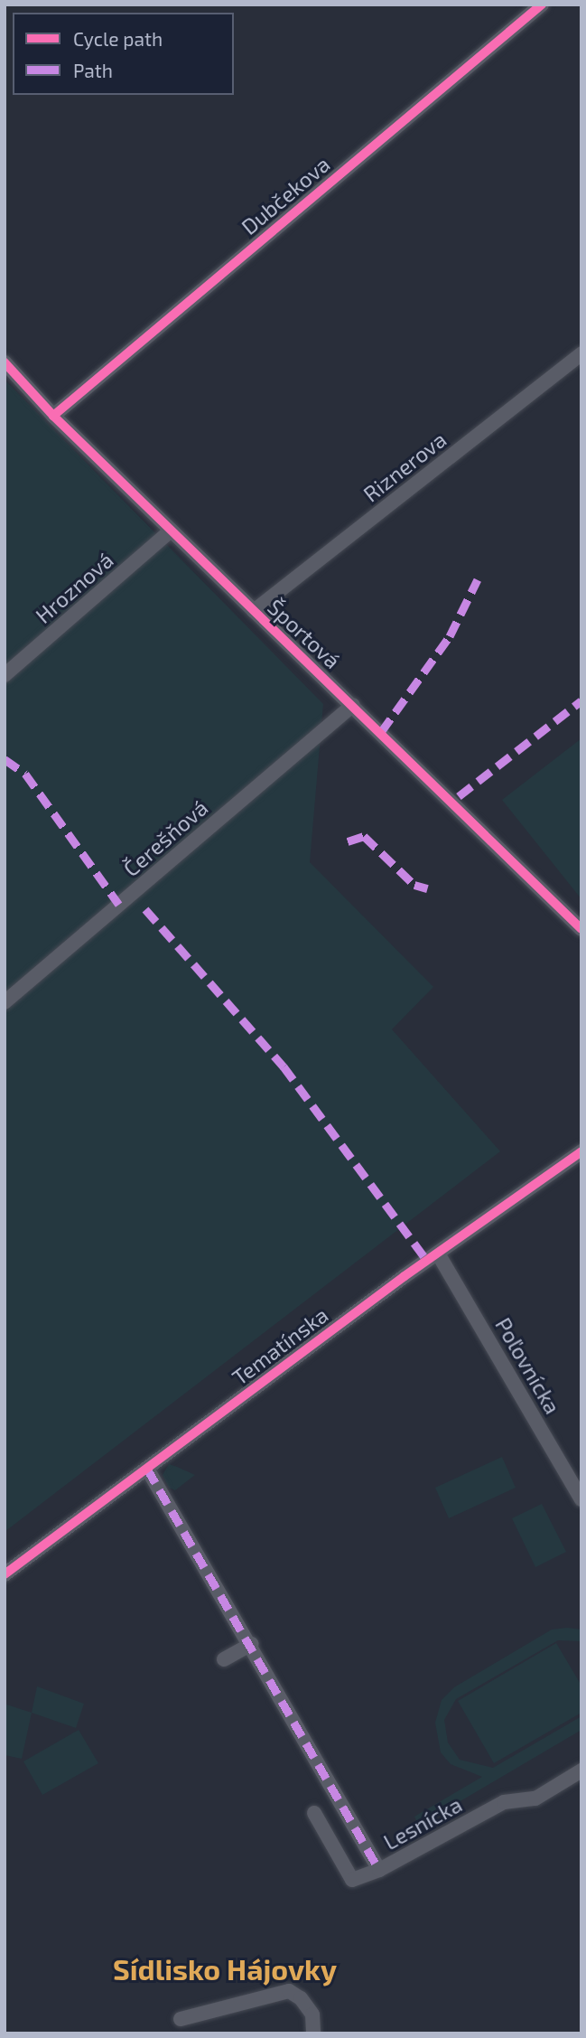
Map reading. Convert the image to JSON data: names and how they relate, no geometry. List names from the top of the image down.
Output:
{
  "streets": {
    "street": [
      "Dubčekova",
      "Riznerova",
      "Hroznová",
      "Športová",
      "Čerešňová",
      "Tematínska",
      "Poľovnícka",
      "Lesnícka"
    ]
  },
  "crossings": [
    ["Dubčekova", "Športová"],
    ["Riznerova", "Športová"],
    ["Hroznová", "Športová"],
    ["Športová", "Čerešňová"],
    ["Tematínska", "Poľovnícka"]
  ],
  "districts": ["Sídlisko Hájovky"],
  "legend": ["Cycle path", "Path"]
}
